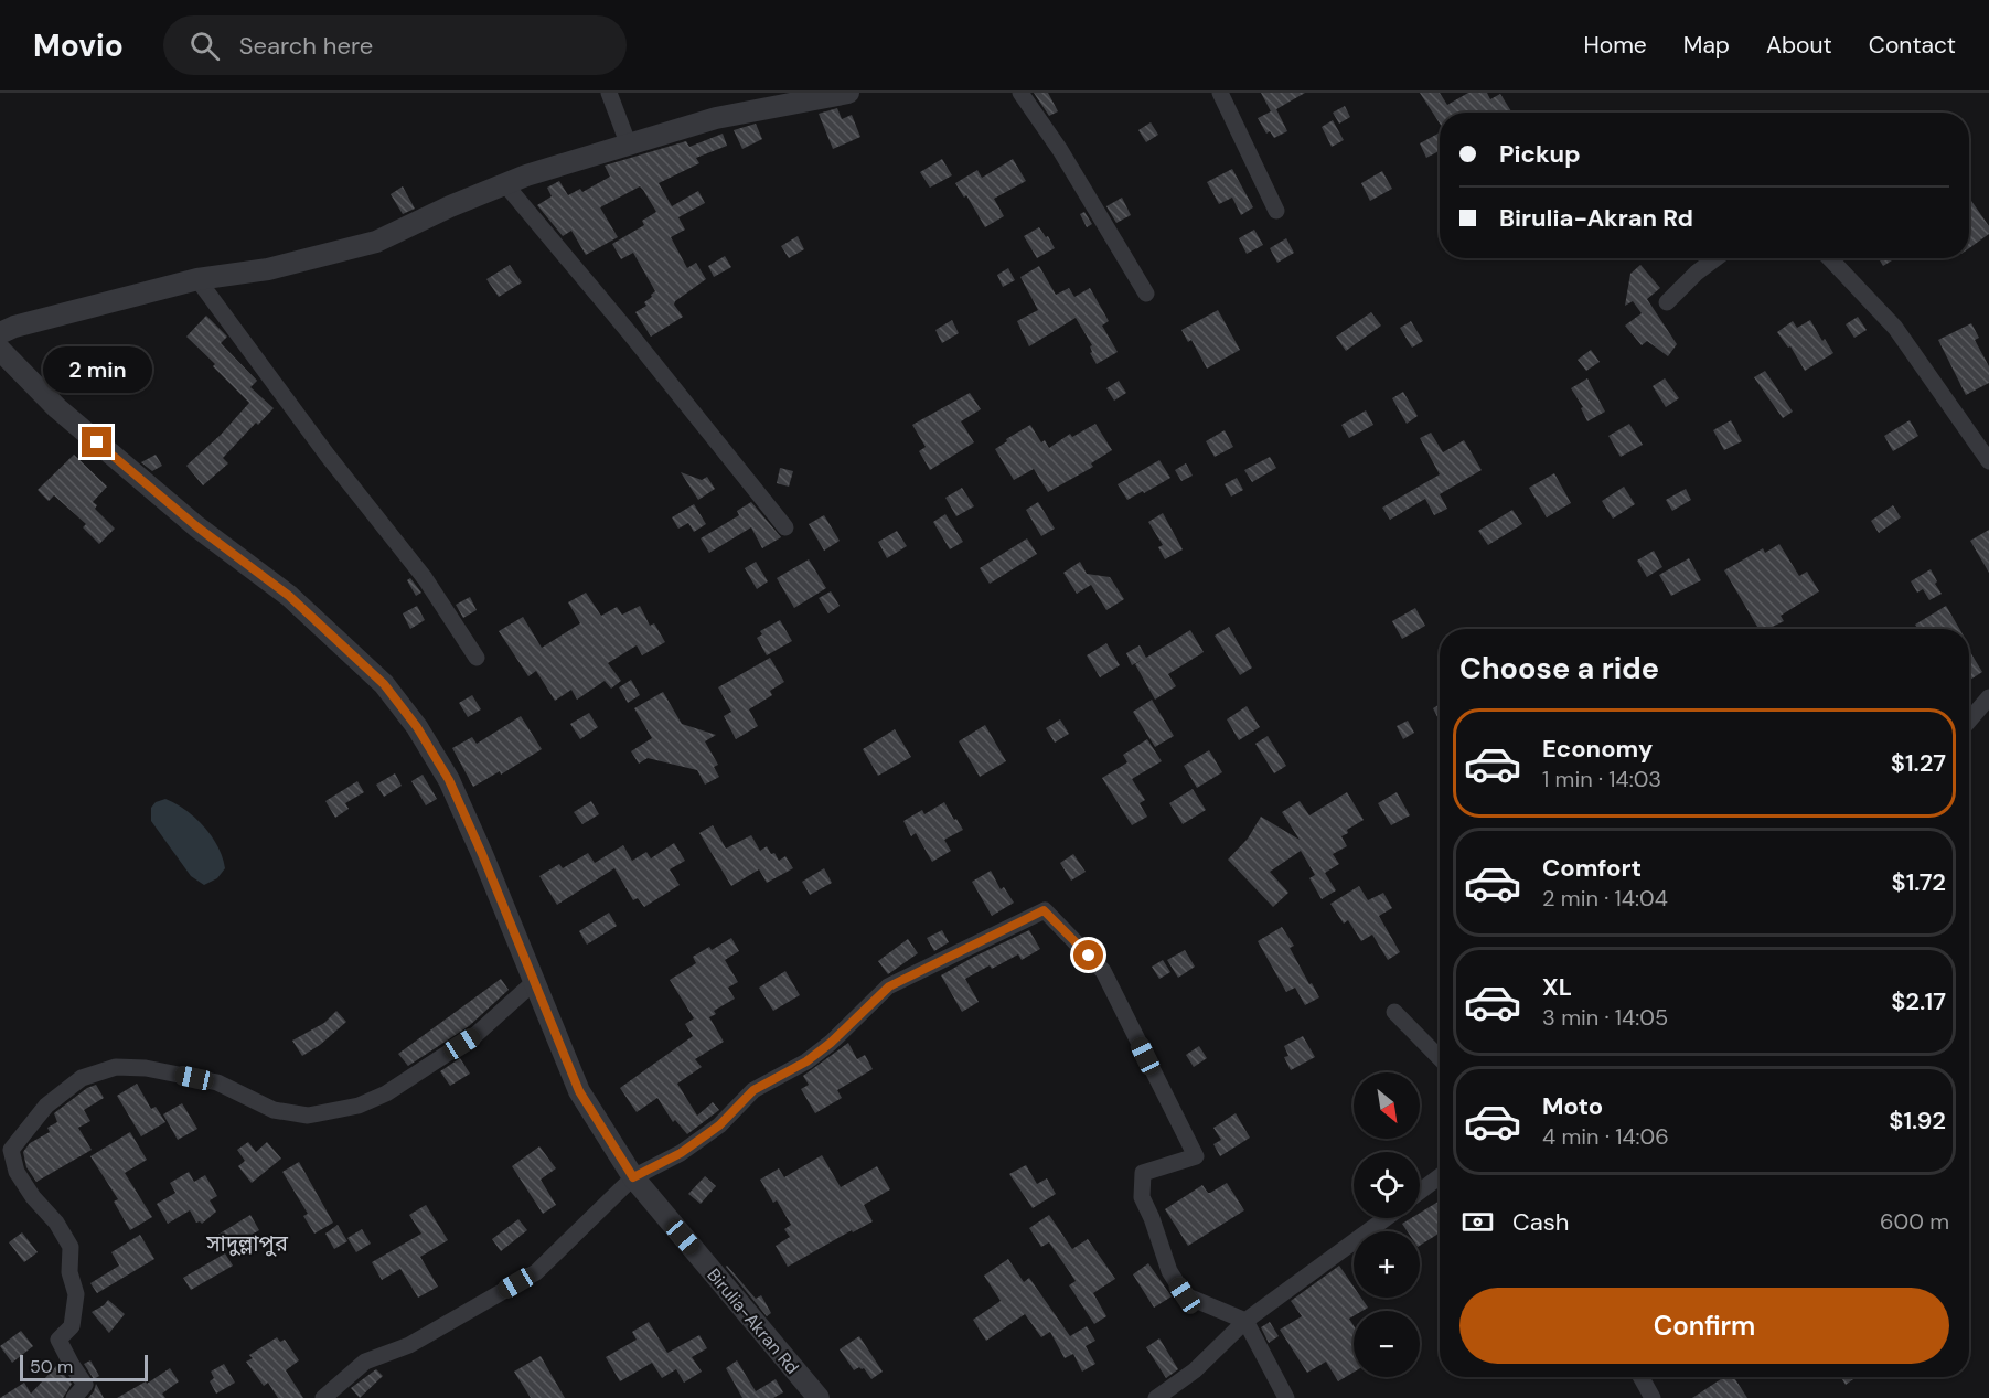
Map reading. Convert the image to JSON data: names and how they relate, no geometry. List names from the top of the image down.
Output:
{
  "streets": {
    "street": ["Birulia-Akran Rd"]
  },
  "districts": ["সাদুল্লাপুর"],
  "scale_bar": "50 m",
  "north": "bottom right",
  "page": {
    "header": "Movio",
    "search": "Search here",
    "nav": [
      "Home",
      "Map",
      "About",
      "Contact"
    ],
    "banner": ["Pickup", "Birulia-Akran Rd"],
    "bubble": "2 min",
    "heading": "Choose a ride",
    "list": [
      {
        "name": "Economy",
        "note": "1 min · 14:03",
        "value": "$1.27"
      },
      {
        "name": "Comfort",
        "note": "2 min · 14:04",
        "value": "$1.72"
      },
      {
        "name": "XL",
        "note": "3 min · 14:05",
        "value": "$2.17"
      },
      {
        "name": "Moto",
        "note": "4 min · 14:06",
        "value": "$1.92"
      }
    ],
    "map_buttons": ["+", "−"],
    "pay": ["Cash", "600 m"],
    "buttons": "Confirm",
    "scale": "50 m"
  }
}
